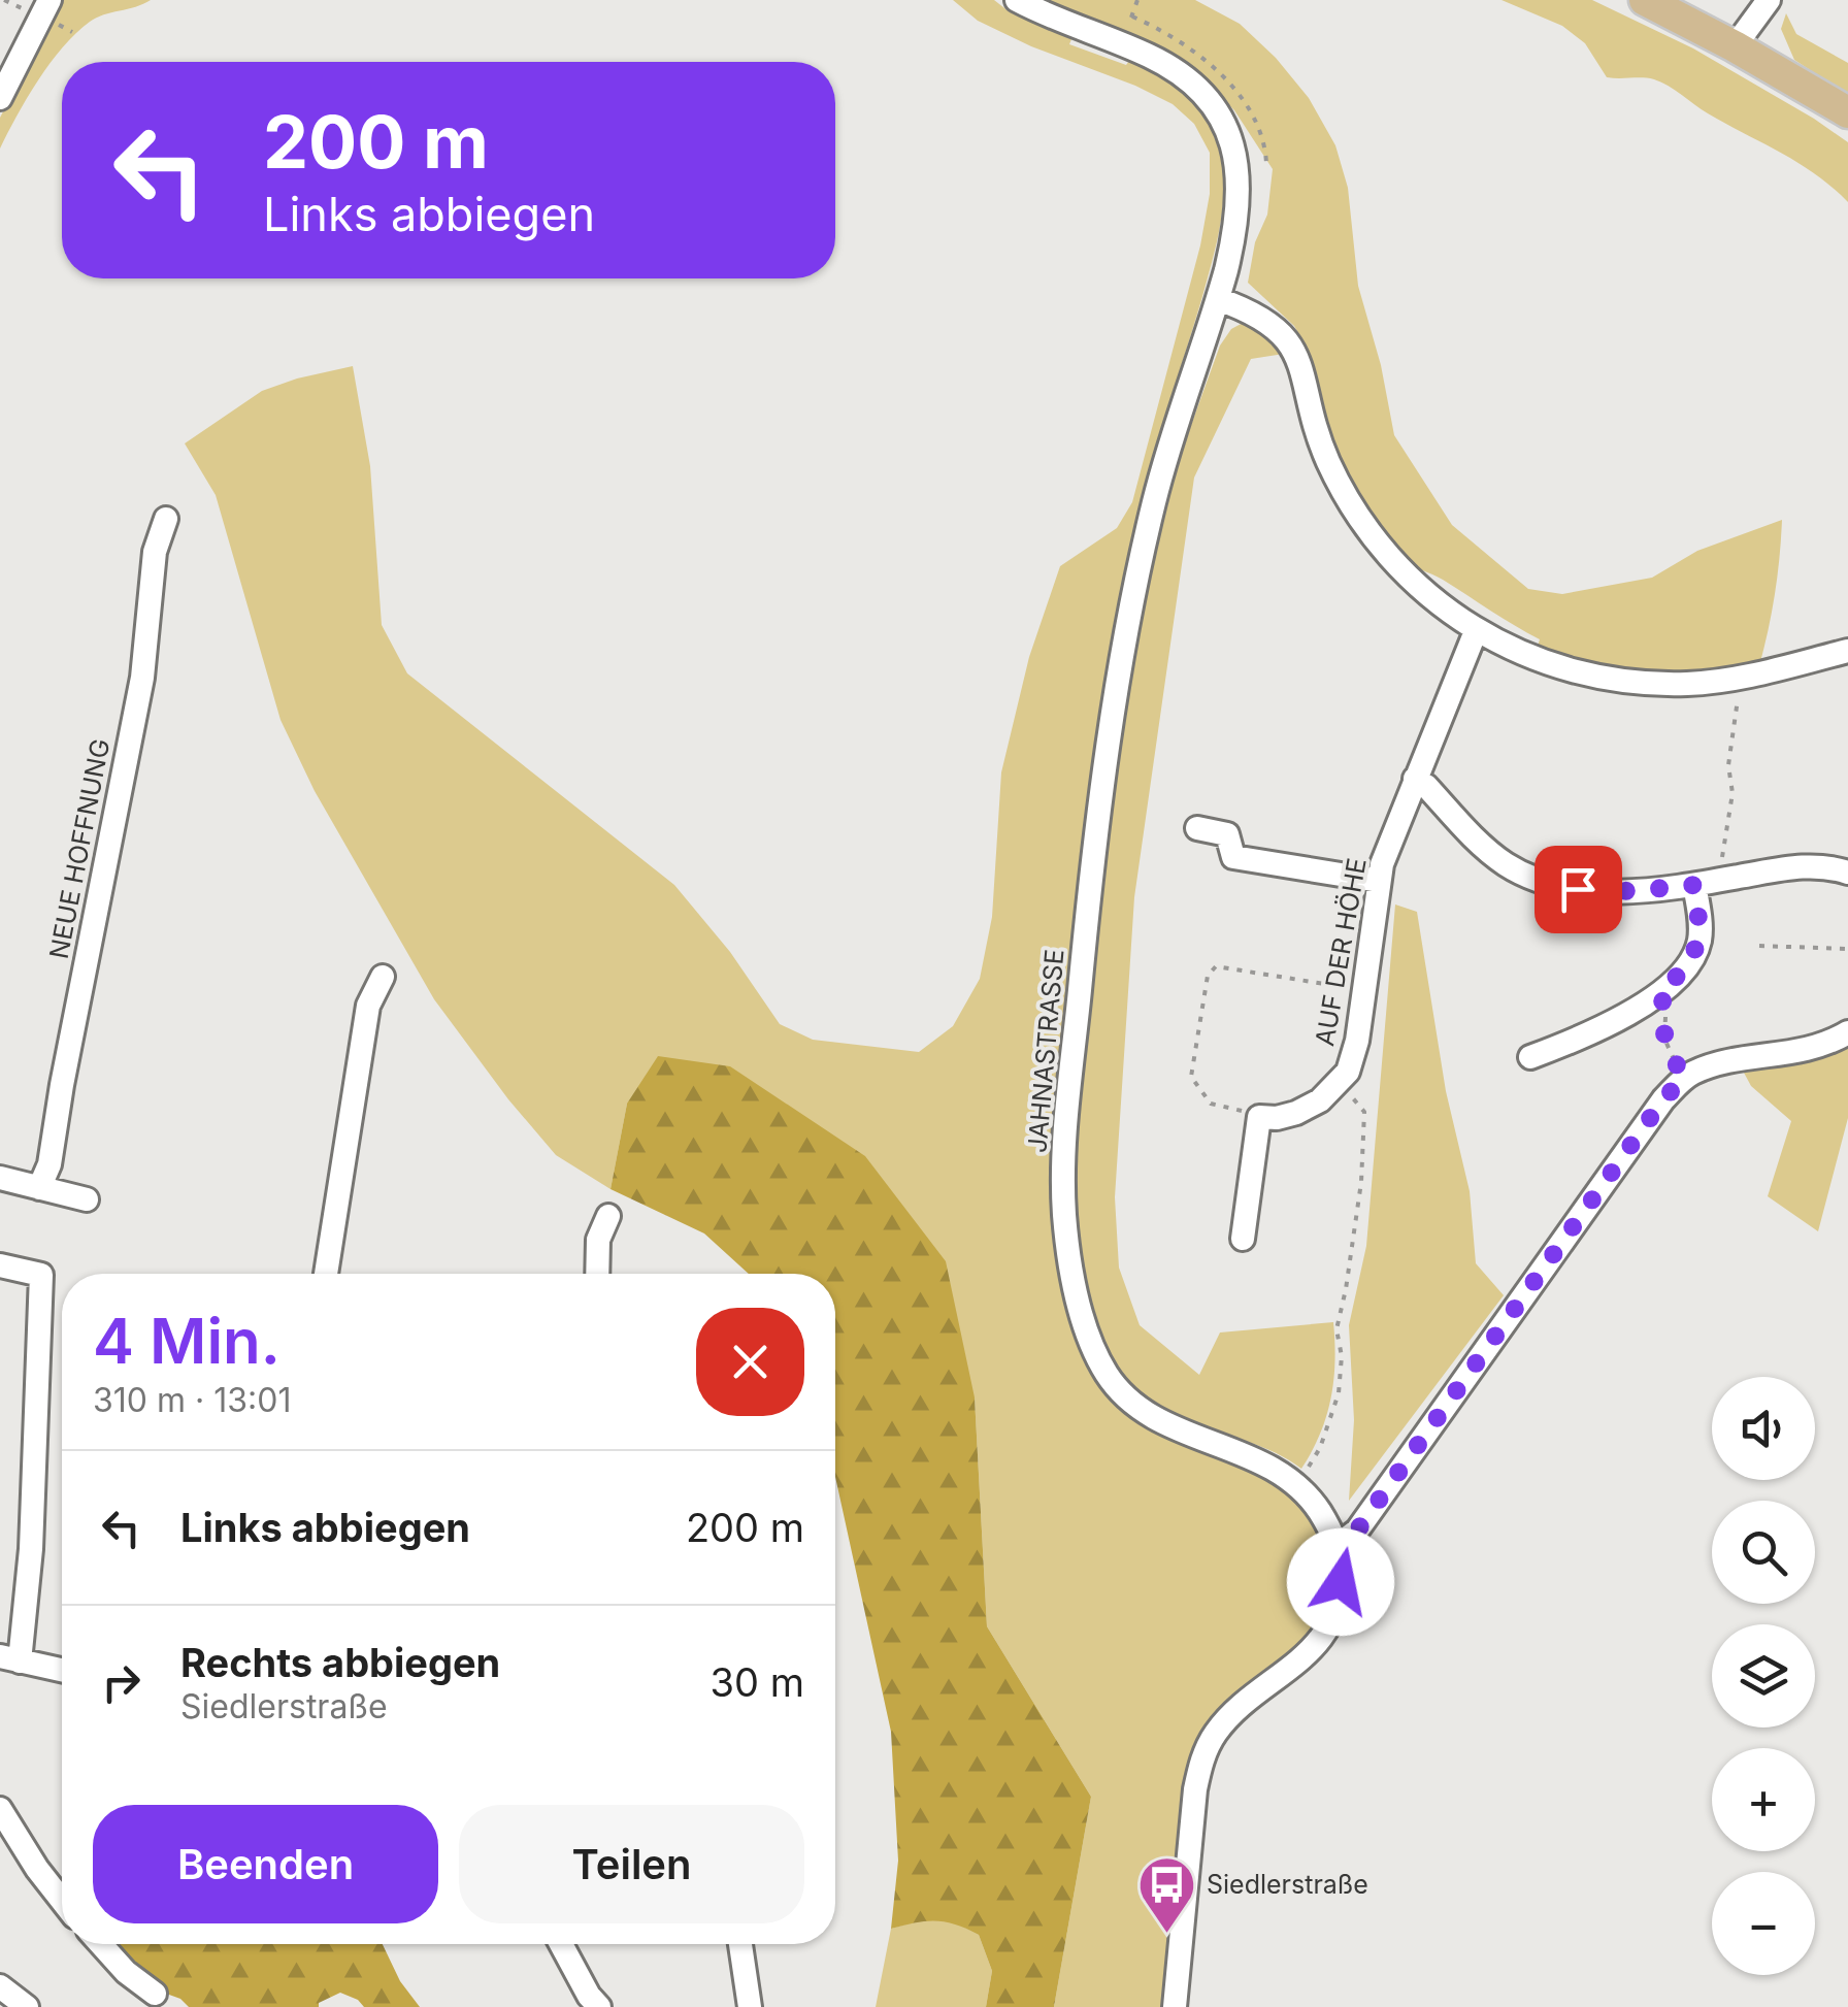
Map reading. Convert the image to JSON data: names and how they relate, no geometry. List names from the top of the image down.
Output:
{
  "streets": {
    "street": ["NEUE HOFFNUNG", "AUF DER HÖHE", "JAHNASTRASSE"]
  },
  "places": {
    "bus stop": ["Siedlerstraße"]
  },
  "page": {
    "turn": ["200 m", "Links abbiegen"],
    "heading": ["4 Min.", "310 m · 13:01"],
    "map_buttons": ["+", "−"],
    "list": [
      {
        "name": "Links abbiegen",
        "value": "200 m"
      },
      {
        "name": "Rechts abbiegen",
        "note": "Siedlerstraße",
        "value": "30 m"
      }
    ],
    "buttons": ["Beenden", "Teilen"]
  }
}
